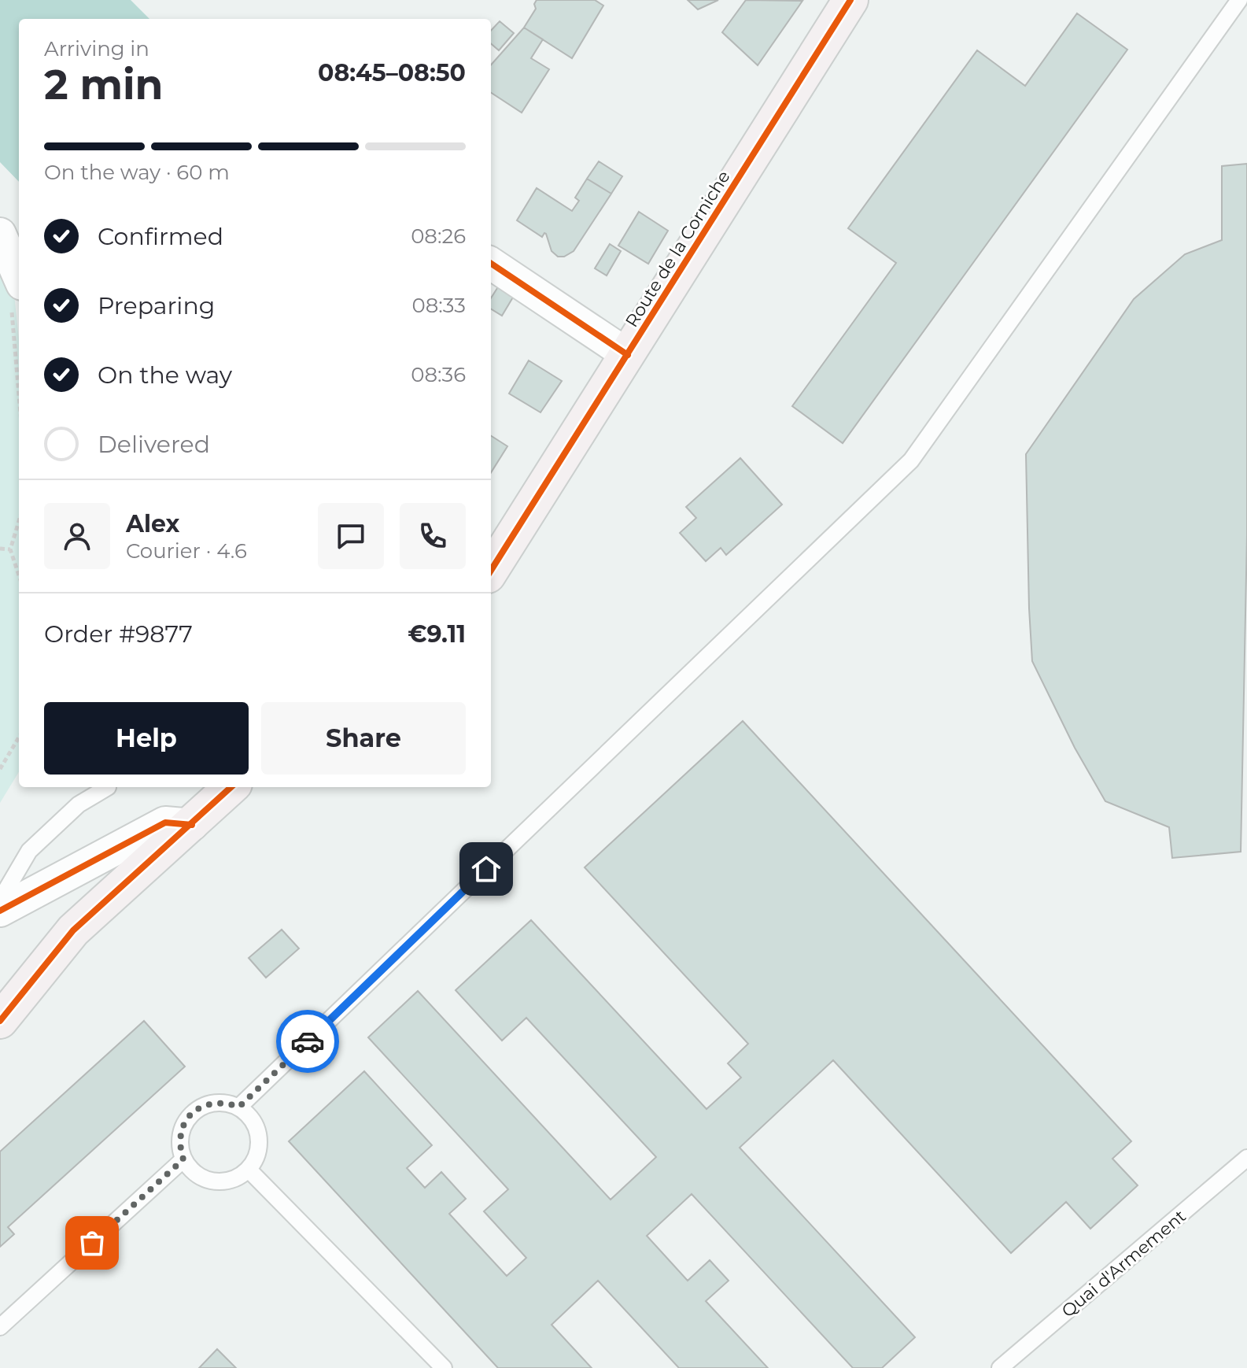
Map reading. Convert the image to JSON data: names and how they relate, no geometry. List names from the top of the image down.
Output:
{
  "streets": {
    "street": ["Route de la Corniche"],
    "lane": ["Quai d'Armement"]
  },
  "page": {
    "heading": ["2 min", "Arriving in", "08:45–08:50"],
    "panel": [
      "Alex",
      "Courier · 4.6",
      "Order #9877",
      "€9.11"
    ],
    "bar": "On the way · 60 m",
    "list": [
      ["Confirmed", "08:26"],
      ["Preparing", "08:33"],
      ["On the way", "08:36"],
      "Delivered"
    ],
    "buttons": ["Help", "Share"]
  }
}
